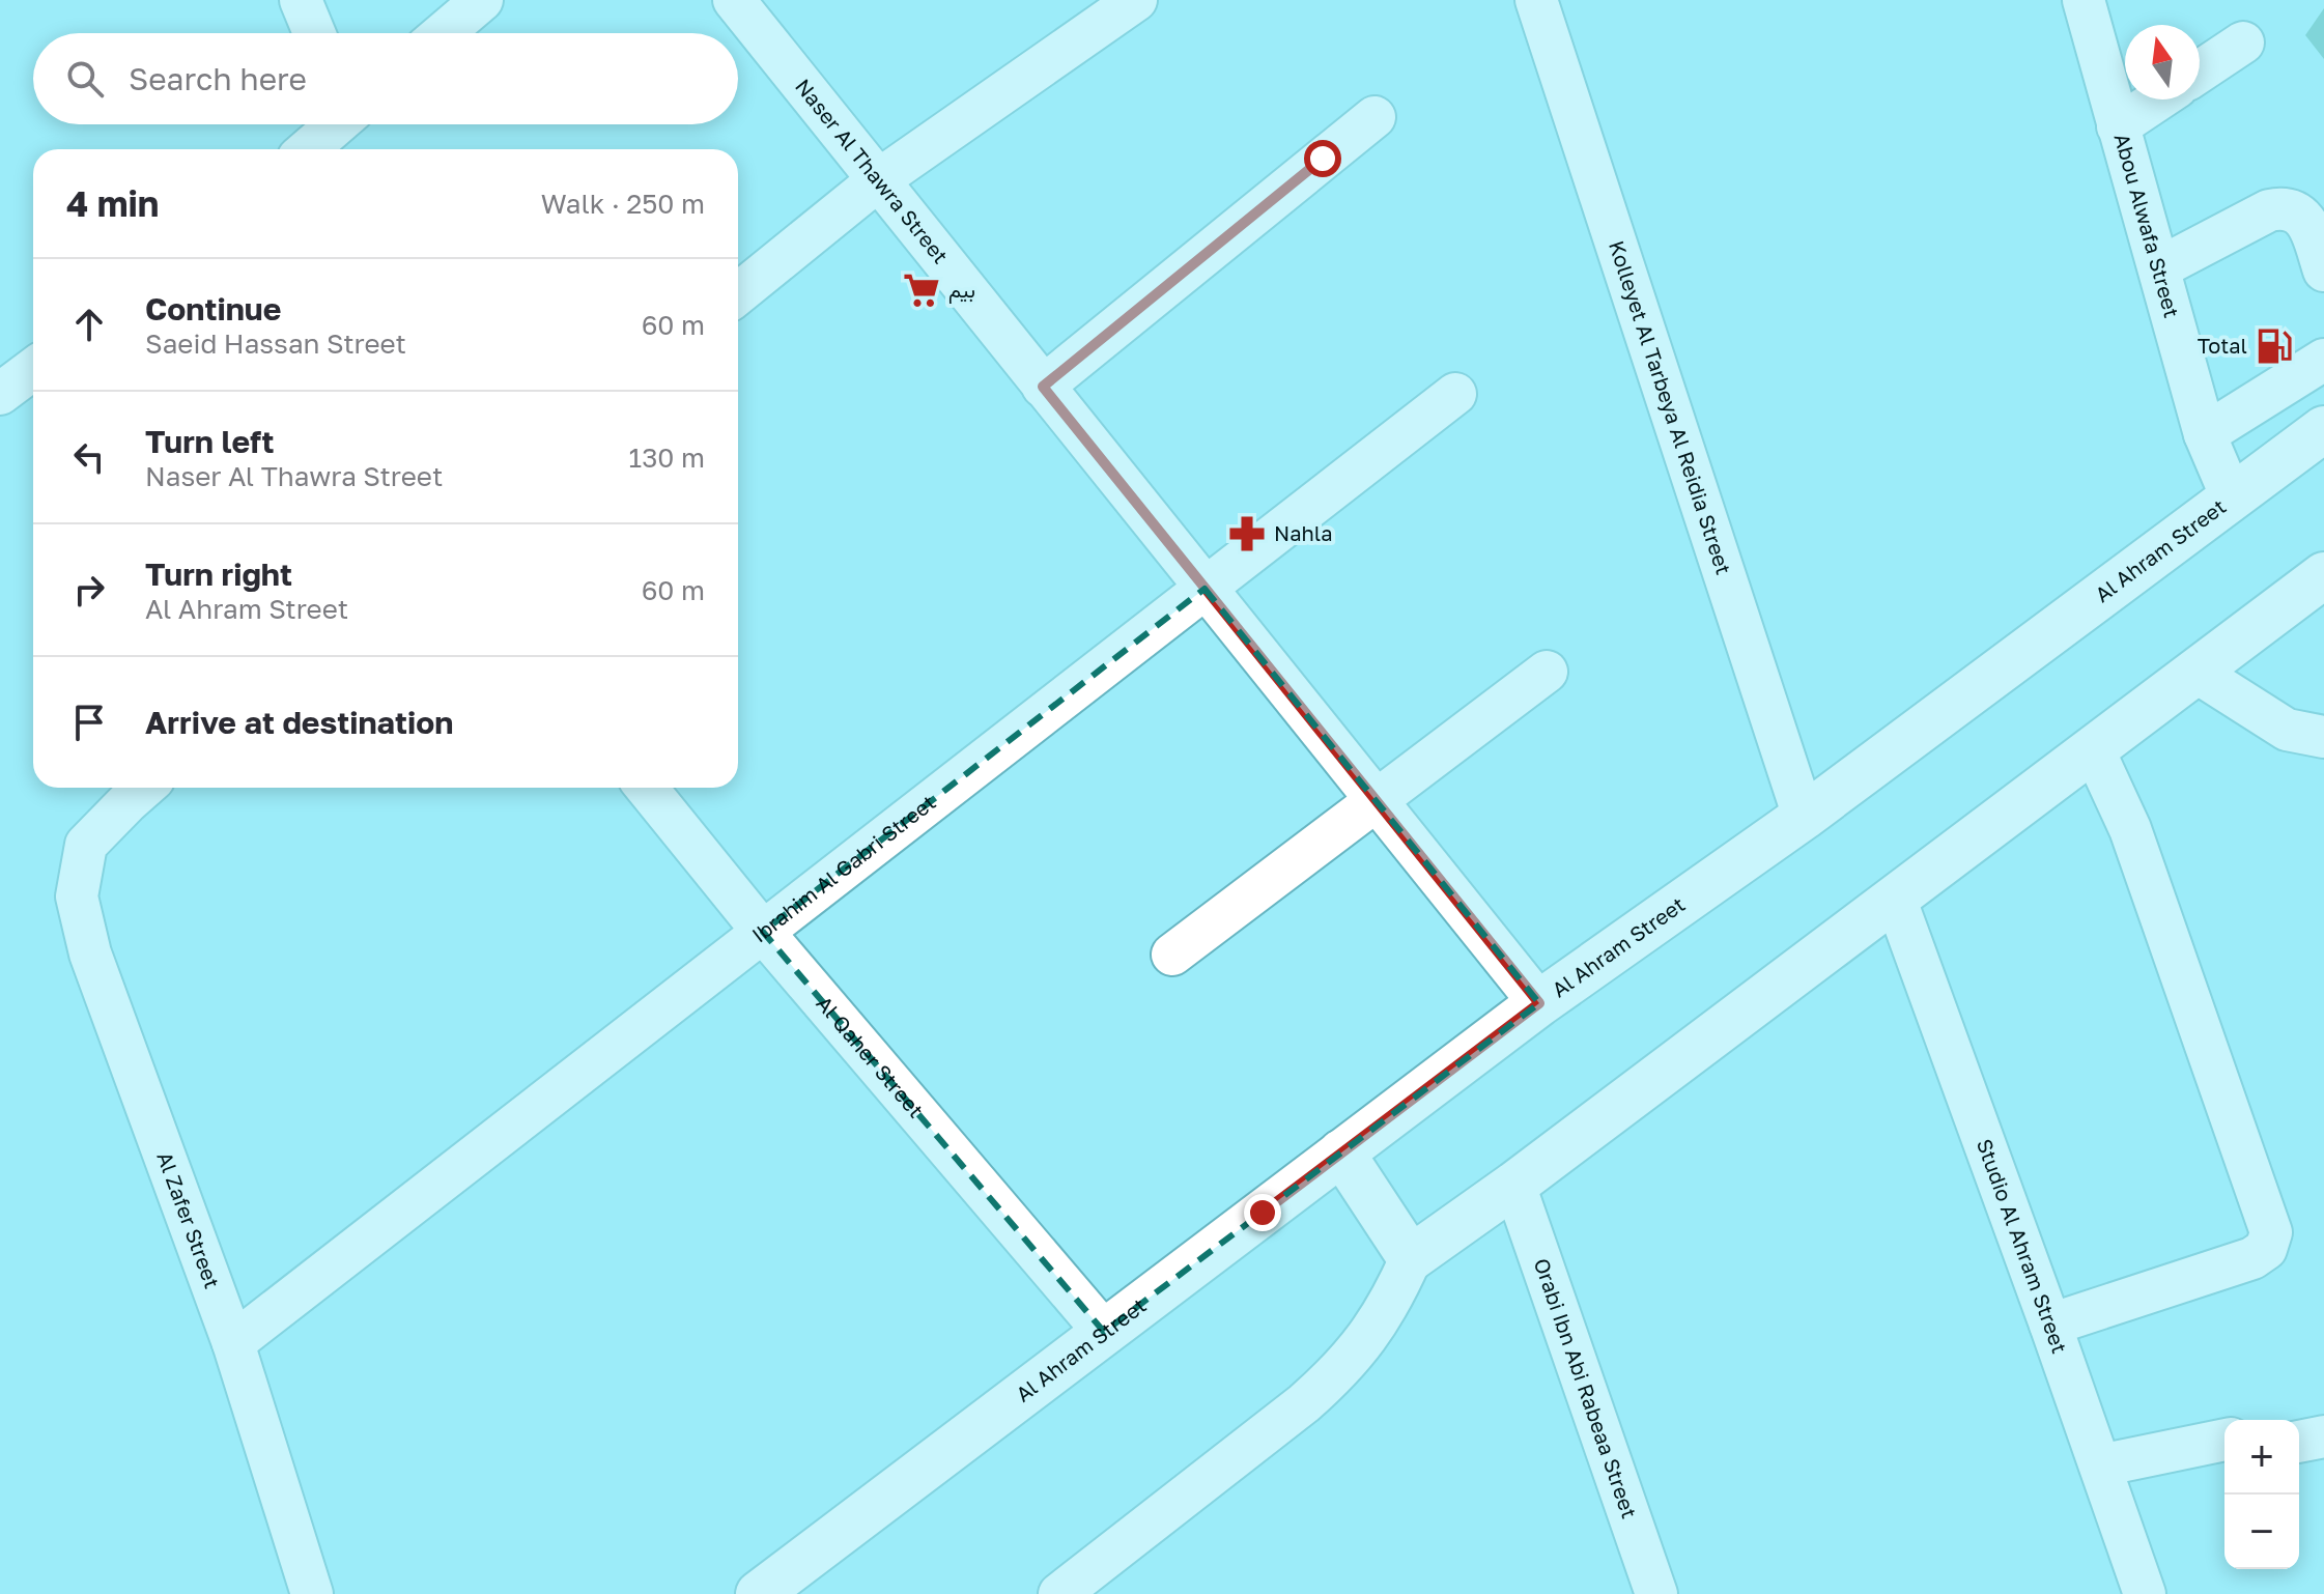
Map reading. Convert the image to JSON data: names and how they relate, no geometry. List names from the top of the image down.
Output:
{
  "streets": {
    "main road": ["Al Ahram Street"],
    "street": [
      "Naser Al Thawra Street",
      "Abou Alwafa Street",
      "Kolleyet Al Tarbeya Al Reidia Street",
      "Ibrahim Al Gabri Street",
      "Al Qaher Street",
      "Al Zafer Street",
      "Studio Al Ahram Street",
      "Orabi Ibn Abi Rabeaa Street"
    ]
  },
  "crossings": [
    ["Naser Al Thawra Street", "Al Ahram Street"],
    ["Naser Al Thawra Street", "Ibrahim Al Gabri Street"],
    ["Abou Alwafa Street", "Al Ahram Street"],
    ["Kolleyet Al Tarbeya Al Reidia Street", "Al Ahram Street"],
    ["Al Ahram Street", "Al Qaher Street"],
    ["Ibrahim Al Gabri Street", "Al Qaher Street"],
    ["Ibrahim Al Gabri Street", "Al Zafer Street"]
  ],
  "places": {
    "supermarket": ["بيم"],
    "fuel station": ["Total"],
    "pharmacy": ["Nahla"]
  },
  "north": "top",
  "page": {
    "search": "Search here",
    "heading": ["4 min", "Walk · 250 m"],
    "list": [
      ["Continue", "Saeid Hassan Street", "60 m"],
      ["Turn left", "Naser Al Thawra Street", "130 m"],
      ["Turn right", "Al Ahram Street", "60 m"],
      "Arrive at destination"
    ],
    "map_buttons": ["+", "−"]
  }
}
